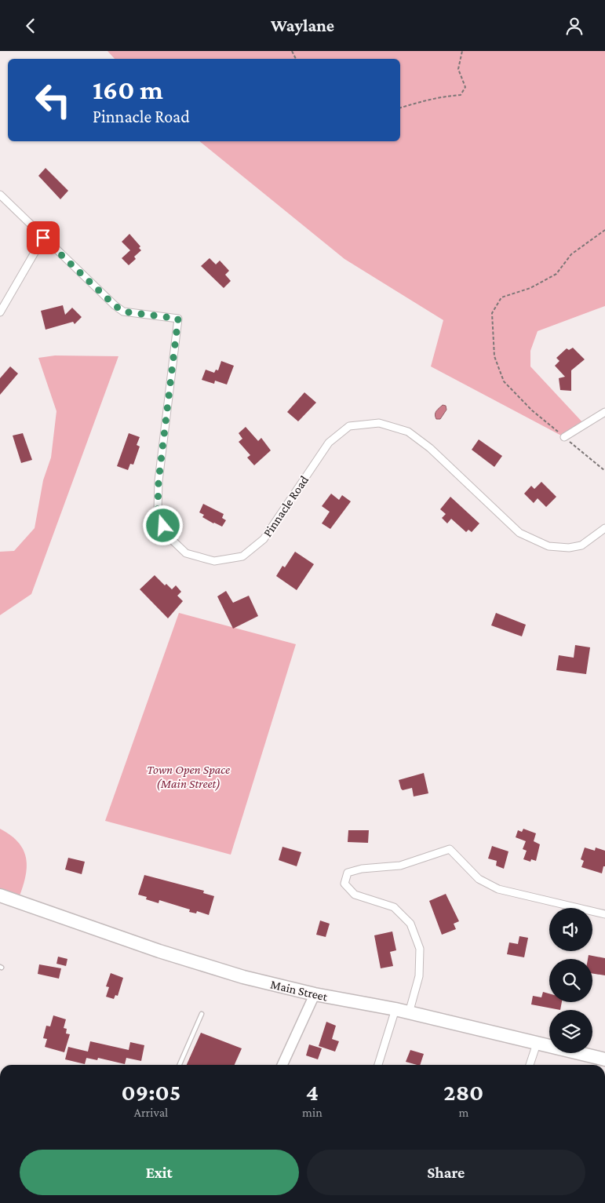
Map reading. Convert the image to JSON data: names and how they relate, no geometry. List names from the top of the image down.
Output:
{
  "streets": {
    "highway": ["Main Street"],
    "street": ["Pinnacle Road"]
  },
  "parks": ["Town Open Space (Main Street)"],
  "page": {
    "header": "Waylane",
    "turn": ["160 m", "Pinnacle Road"],
    "eta": [
      "09:05",
      "Arrival",
      "4",
      "min",
      "280",
      "m"
    ],
    "buttons": ["Exit", "Share"]
  }
}
